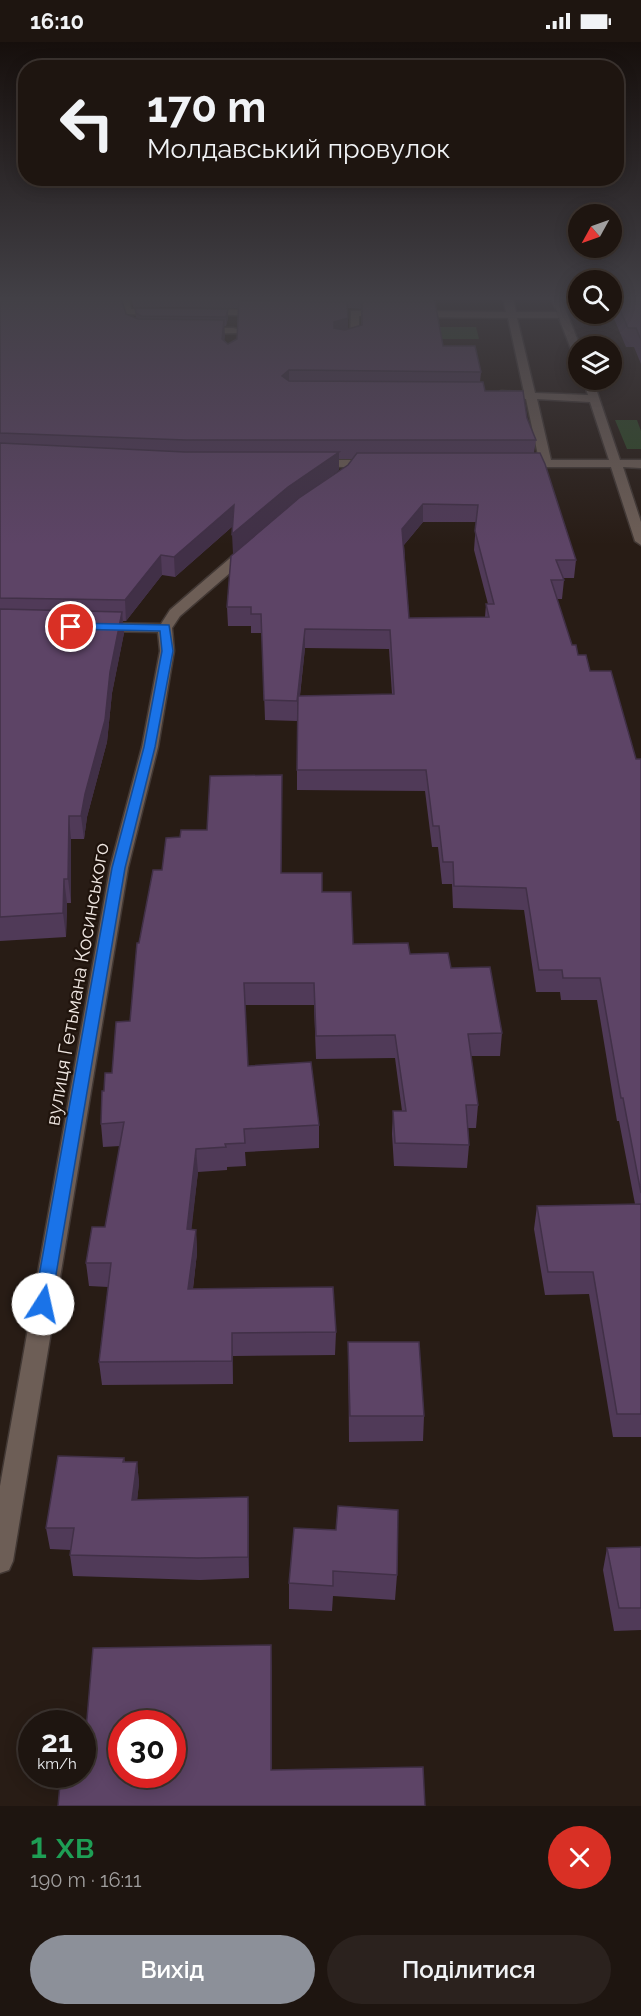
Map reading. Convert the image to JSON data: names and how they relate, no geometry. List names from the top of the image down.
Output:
{
  "streets": {
    "street": ["вулиця Гетьмана Косинського"]
  },
  "north": "bottom left",
  "page": {
    "status": "16:10",
    "turn": ["170 m", "Молдавський провулок"],
    "speed": "21 km/h",
    "limit": "30",
    "heading": ["1 хв", "190 m · 16:11"],
    "buttons": ["Вихід", "Поділитися"]
  }
}
